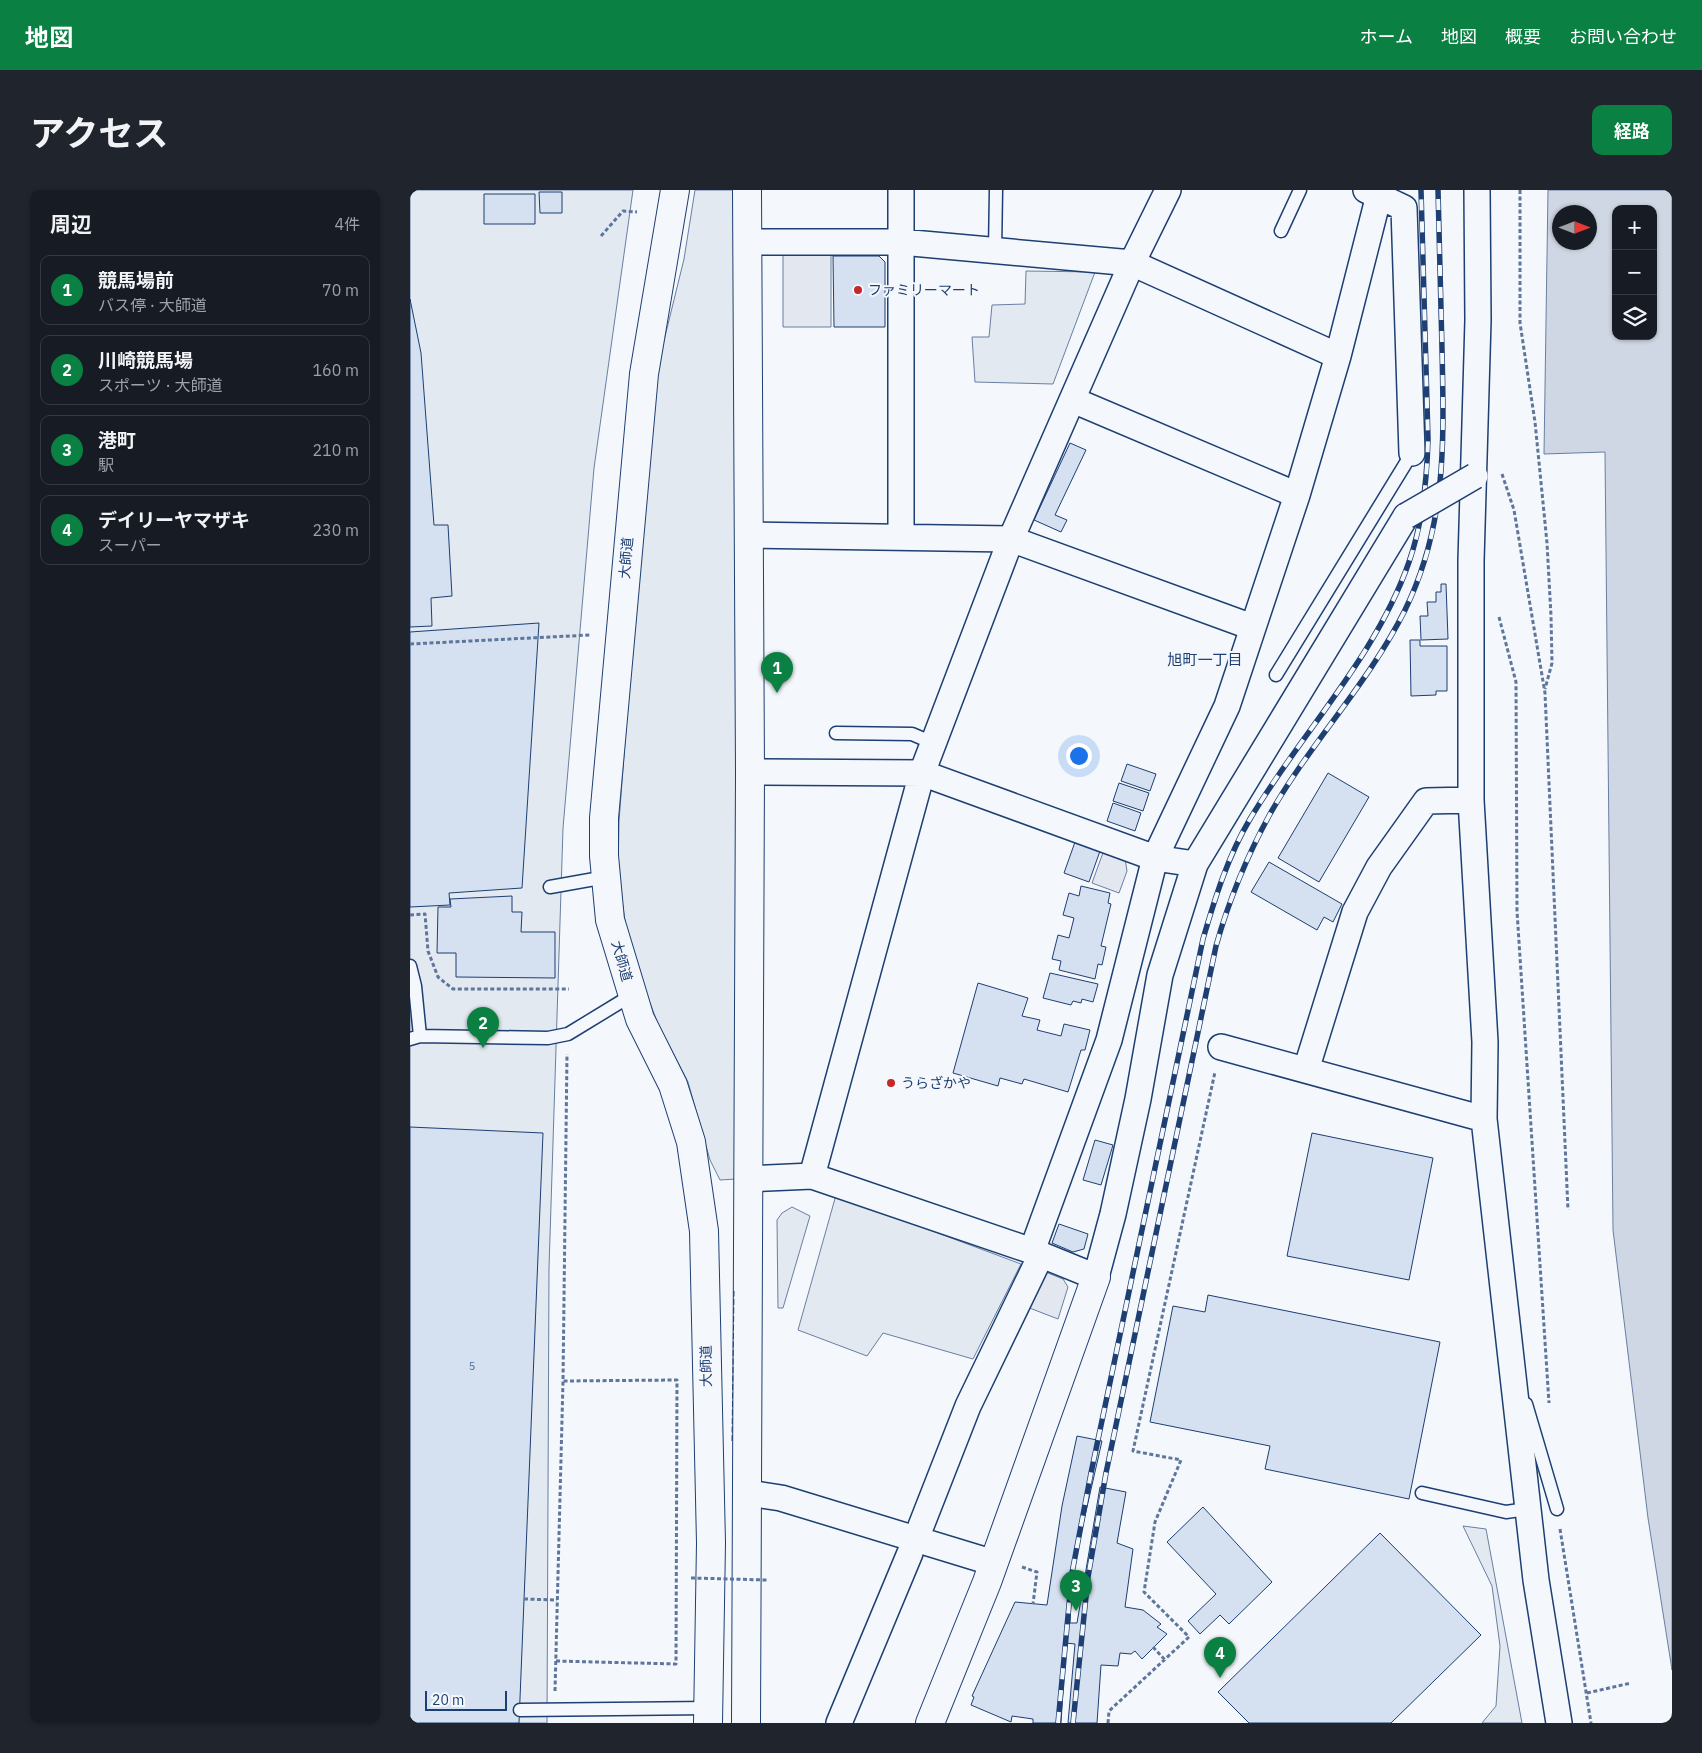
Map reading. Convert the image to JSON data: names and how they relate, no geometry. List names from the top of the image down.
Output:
{
  "streets": {
    "main road": ["大師道"]
  },
  "districts": ["旭町一丁目"],
  "places": ["ファミリーマート", "うらざかや"],
  "house_numbers": ["5"],
  "scale_bar": "20 m",
  "north": "right",
  "page": {
    "header": "地図",
    "nav": [
      "ホーム",
      "地図",
      "概要",
      "お問い合わせ"
    ],
    "title": "アクセス",
    "buttons": "経路",
    "heading": ["周辺", "4件"],
    "map_buttons": ["+", "−"],
    "list": [
      {
        "mark": "1",
        "name": "競馬場前",
        "note": "バス停 · 大師道",
        "value": "70 m"
      },
      {
        "mark": "2",
        "name": "川崎競馬場",
        "note": "スポーツ · 大師道",
        "value": "160 m"
      },
      {
        "mark": "3",
        "name": "港町",
        "note": "駅",
        "value": "210 m"
      },
      {
        "mark": "4",
        "name": "デイリーヤマザキ",
        "note": "スーパー",
        "value": "230 m"
      }
    ],
    "pins": [
      "1",
      "2",
      "3",
      "4"
    ],
    "scale": "20 m"
  }
}
